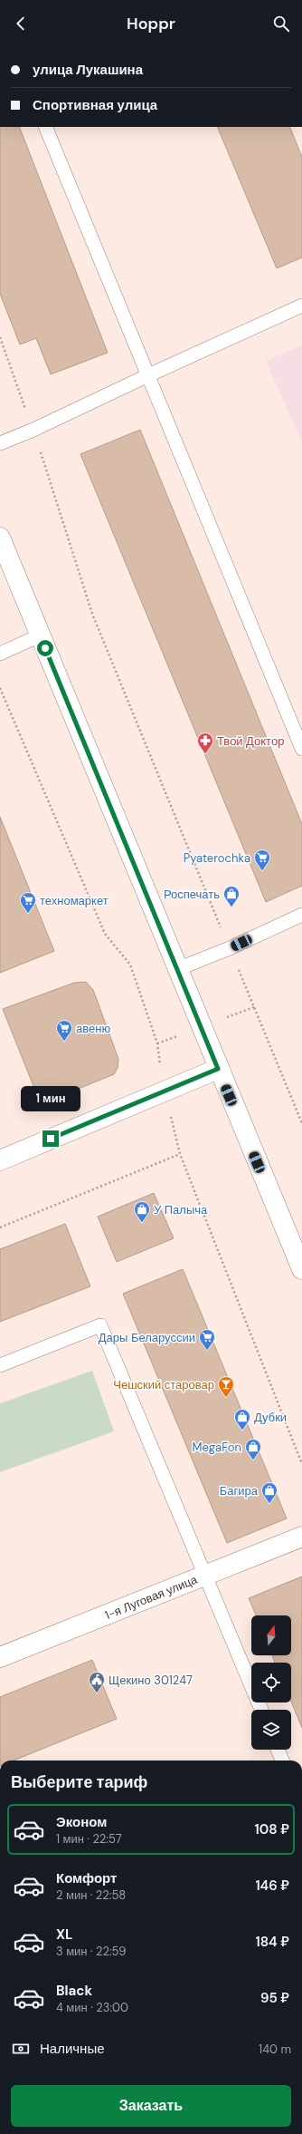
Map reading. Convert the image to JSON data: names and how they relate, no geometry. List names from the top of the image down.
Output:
{
  "streets": {
    "main road": ["1-я Луговая улица"]
  },
  "places": {
    "pharmacy": ["Твой Доктор"],
    "supermarket": [
      "Pyaterochka",
      "техномаркет",
      "авеню",
      "Дары Беларуссии"
    ],
    "shop": [
      "Роспечать",
      "У Палыча",
      "Дубки",
      "MegaFon",
      "Багира"
    ],
    "bar": ["Чешский старовар"],
    "public building": ["Щекино 301247"]
  },
  "north": "top",
  "page": {
    "header": "Hoppr",
    "banner": ["улица Лукашина", "Спортивная улица"],
    "bubble": "1 мин",
    "heading": "Выберите тариф",
    "list": [
      {
        "name": "Эконом",
        "note": "1 мин · 22:57",
        "value": "108 ₽"
      },
      {
        "name": "Комфорт",
        "note": "2 мин · 22:58",
        "value": "146 ₽"
      },
      {
        "name": "XL",
        "note": "3 мин · 22:59",
        "value": "184 ₽"
      },
      {
        "name": "Black",
        "note": "4 мин · 23:00",
        "value": "95 ₽"
      }
    ],
    "pay": ["Наличные", "140 m"],
    "buttons": "Заказать"
  }
}
